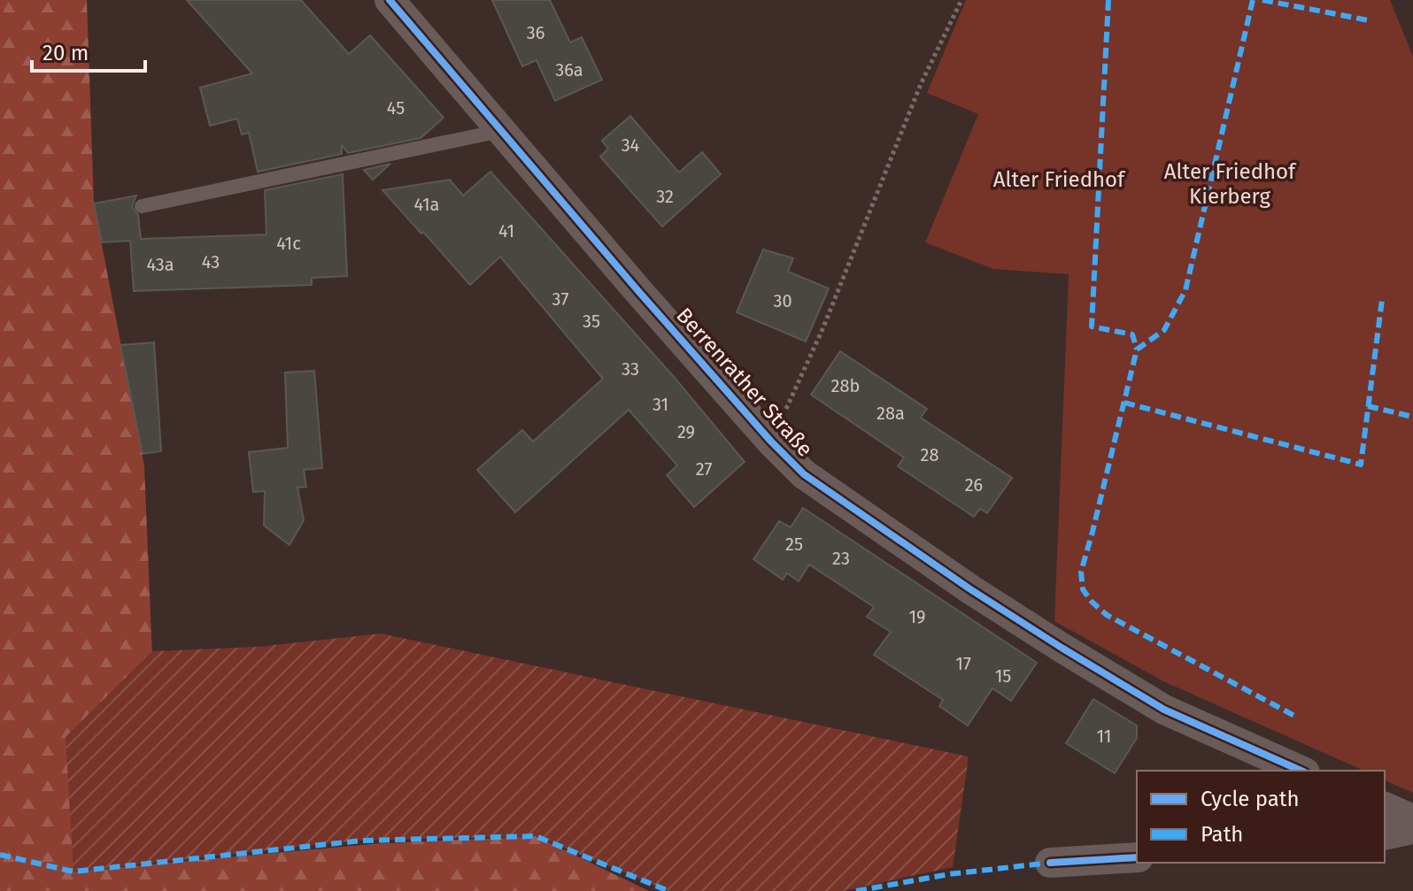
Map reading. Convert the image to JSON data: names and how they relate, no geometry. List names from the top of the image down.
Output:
{
  "streets": {
    "street": ["Berrenrather Straße"]
  },
  "parks": ["Alter Friedhof Kierberg", "Alter Friedhof"],
  "house_numbers": [
    "36",
    "36a",
    "45",
    "34",
    "32",
    "41a",
    "41",
    "41c",
    "43",
    "43a",
    "37",
    "30",
    "35",
    "33",
    "28b",
    "31",
    "28a",
    "29",
    "28",
    "27",
    "26",
    "25",
    "23",
    "19",
    "17",
    "15",
    "11"
  ],
  "legend": ["Cycle path", "Path"],
  "scale_bar": "20 m"
}
